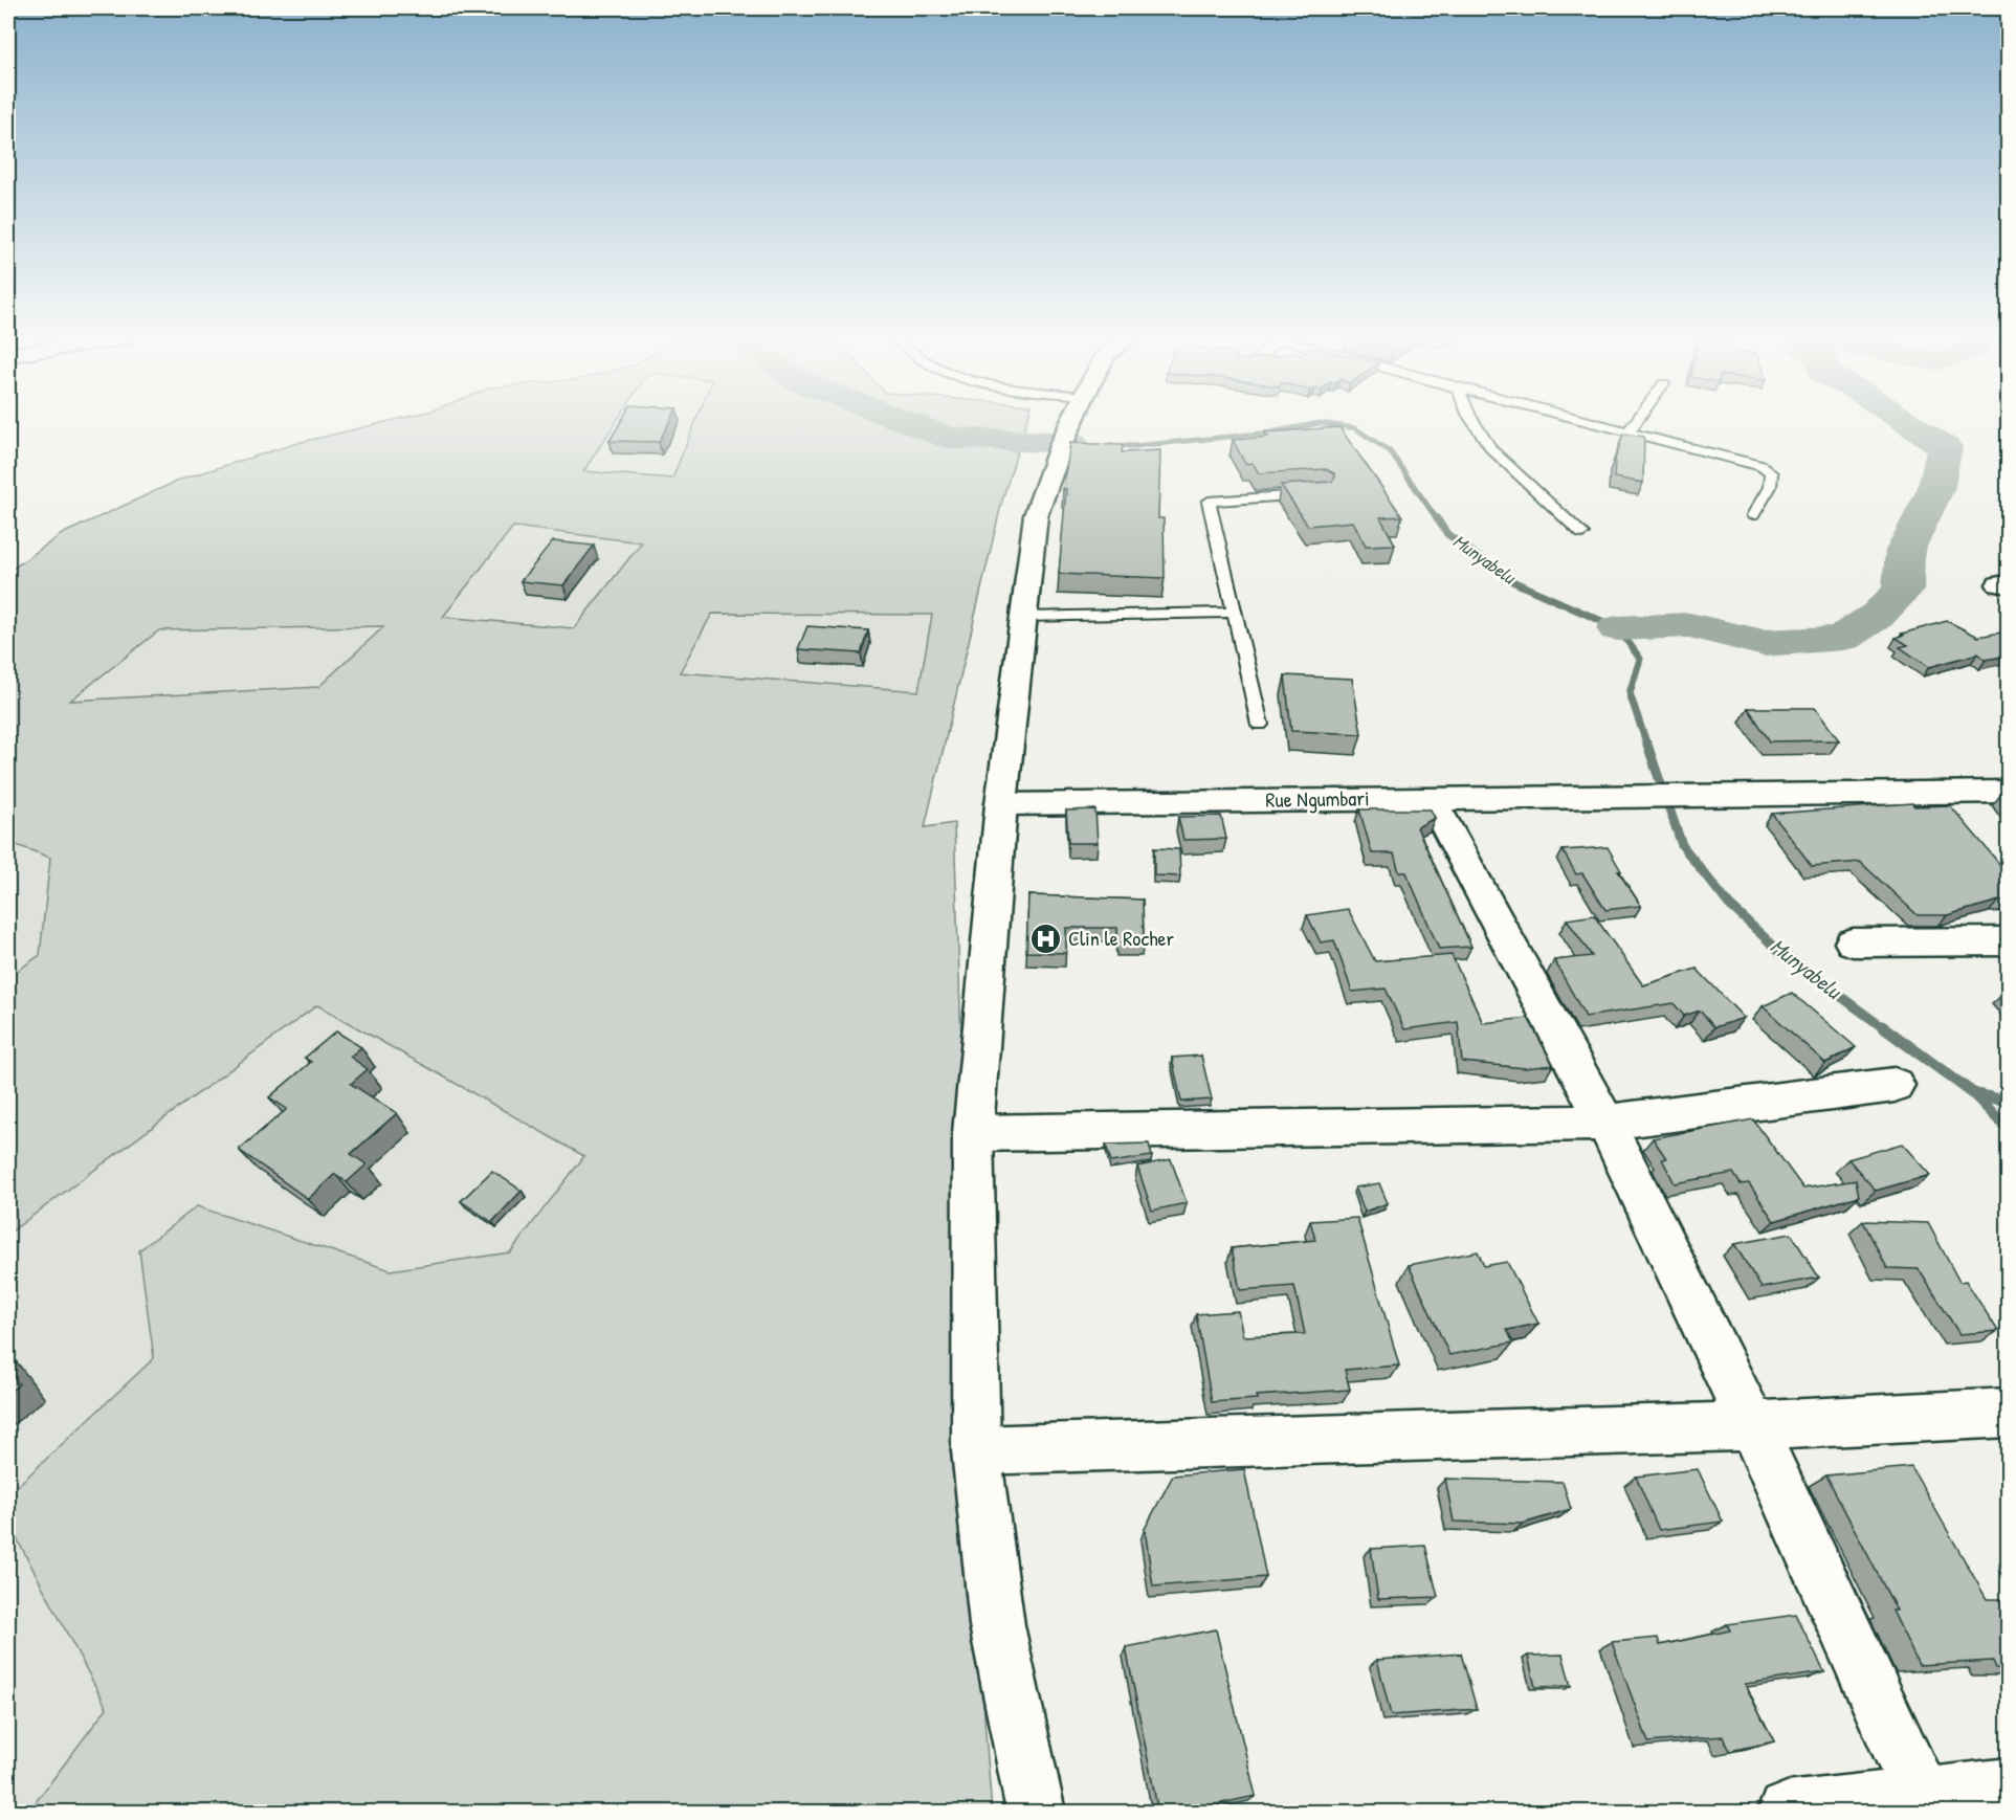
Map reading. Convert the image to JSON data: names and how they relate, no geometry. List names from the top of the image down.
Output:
{
  "streets": {
    "main road": ["Rue Ngumbari"]
  },
  "water": ["Munyabelu"],
  "places": {
    "hospital": ["Clin le Rocher"]
  }
}
